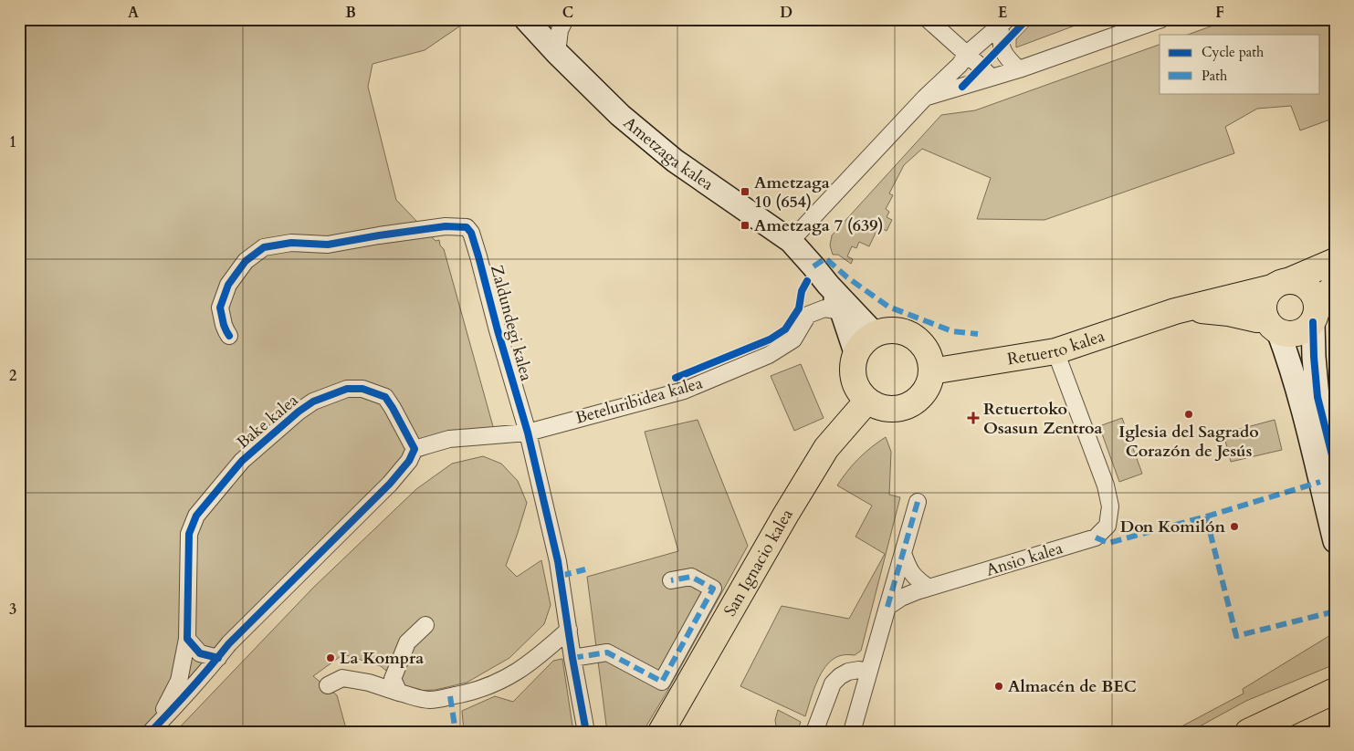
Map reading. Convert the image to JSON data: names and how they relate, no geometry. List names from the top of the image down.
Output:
{
  "streets": {
    "main road": ["Retuerto kalea", "San Ignacio kalea"],
    "street": [
      "Ametzaga kalea",
      "Zaldundegi kalea",
      "Beteluribidea kalea",
      "Bake kalea",
      "Ansio kalea"
    ]
  },
  "crossings": [
    ["Ametzaga kalea", "Retuerto kalea"],
    ["Ametzaga kalea", "Beteluribidea kalea"],
    ["Ametzaga kalea", "San Ignacio kalea"],
    ["Zaldundegi kalea", "Beteluribidea kalea"],
    ["Retuerto kalea", "Ansio kalea"],
    ["Retuerto kalea", "San Ignacio kalea"],
    ["Beteluribidea kalea", "Bake kalea"]
  ],
  "places": {
    "transit": ["Ametzaga 10 (654)", "Ametzaga 7 (639)"],
    "other": [
      "Iglesia del Sagrado Corazón de Jesús",
      "Don Komilón",
      "La Kompra",
      "Almacén de BEC"
    ],
    "health": ["Retuertoko Osasun Zentroa"]
  },
  "legend": ["Cycle path", "Path"],
  "grid": {
    "columns": [
      "A",
      "B",
      "C",
      "D",
      "E",
      "F"
    ],
    "rows": ["1", "2", "3"]
  }
}
